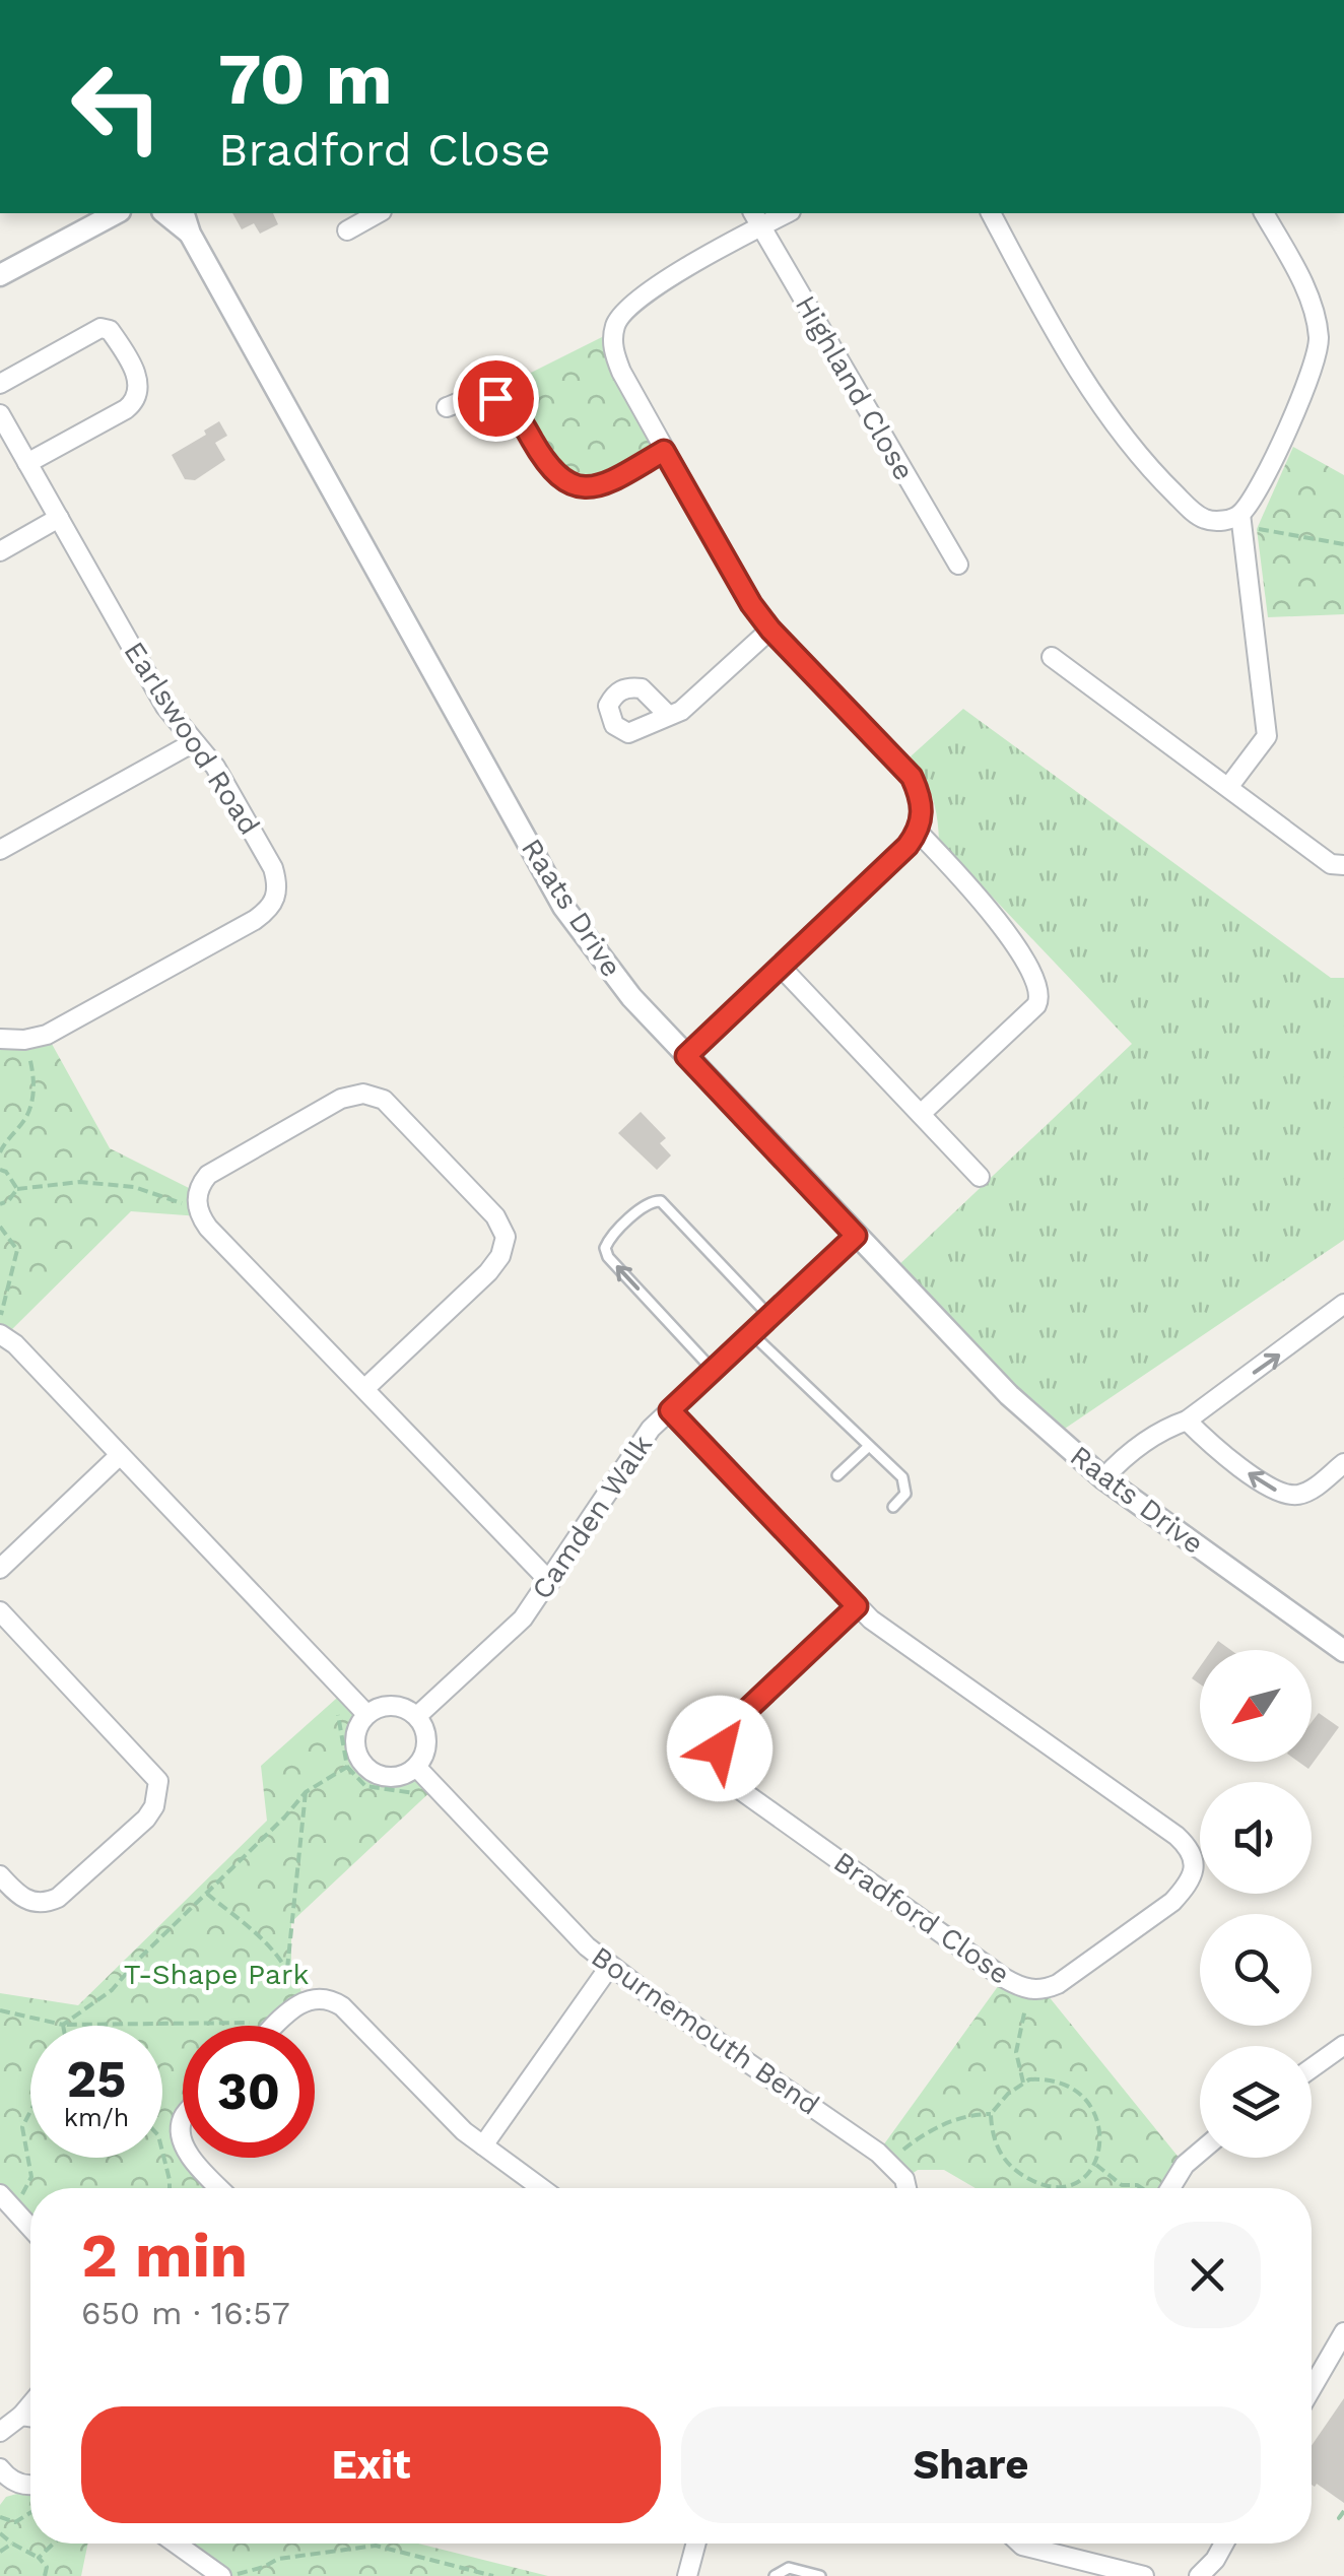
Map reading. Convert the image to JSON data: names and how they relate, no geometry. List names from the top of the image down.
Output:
{
  "streets": {
    "street": [
      "Highland Close",
      "Earlswood Road",
      "Raats Drive",
      "Camden Walk",
      "Bradford Close",
      "Bournemouth Bend"
    ]
  },
  "crossings": [
    ["Raats Drive", "Camden Walk"],
    ["Camden Walk", "Bradford Close"],
    ["Camden Walk", "Bournemouth Bend"]
  ],
  "parks": ["T-Shape Park"],
  "north": "bottom left",
  "page": {
    "turn": ["70 m", "Bradford Close"],
    "speed": "25 km/h",
    "limit": "30",
    "heading": ["2 min", "650 m · 16:57"],
    "buttons": ["Exit", "Share"]
  }
}
